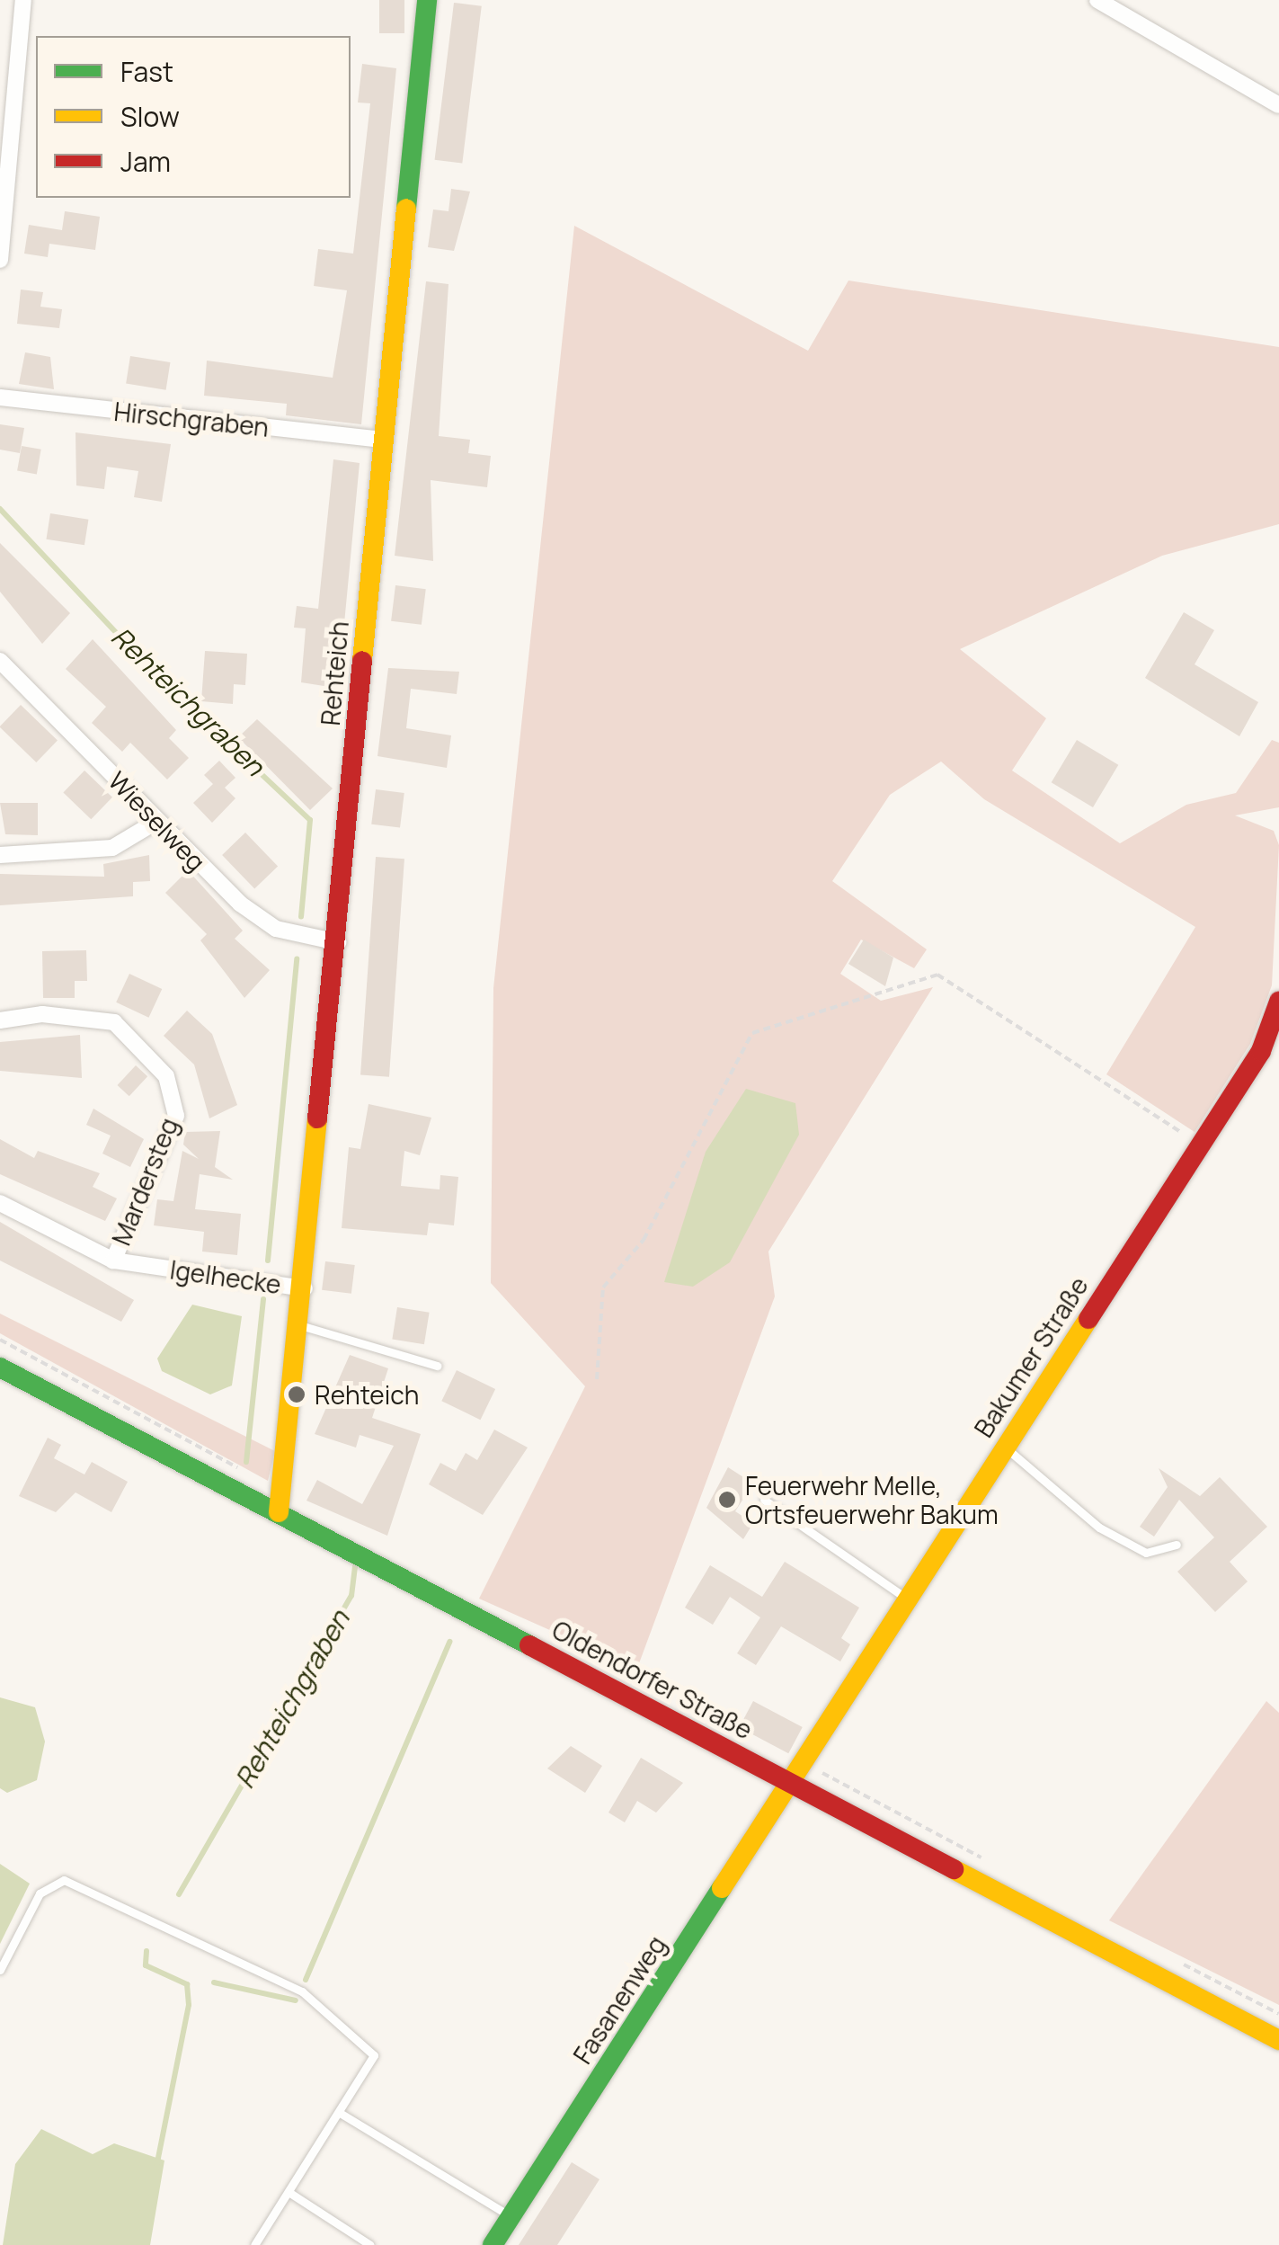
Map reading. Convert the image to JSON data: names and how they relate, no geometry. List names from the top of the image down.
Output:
{
  "streets": {
    "street": [
      "Hirschgraben",
      "Rehteich",
      "Wieselweg",
      "Mardersteg",
      "Igelhecke",
      "Bakumer Straße",
      "Oldendorfer Straße",
      "Fasanenweg"
    ]
  },
  "crossings": [
    ["Hirschgraben", "Rehteich"],
    ["Rehteich", "Wieselweg"],
    ["Rehteich", "Igelhecke"],
    ["Rehteich", "Oldendorfer Straße"],
    ["Mardersteg", "Igelhecke"],
    ["Bakumer Straße", "Oldendorfer Straße"],
    ["Bakumer Straße", "Fasanenweg"],
    ["Oldendorfer Straße", "Fasanenweg"]
  ],
  "water": ["Rehteichgraben"],
  "places": ["Rehteich", "Feuerwehr Melle, Ortsfeuerwehr Bakum"],
  "legend": ["Fast", "Slow", "Jam"]
}
